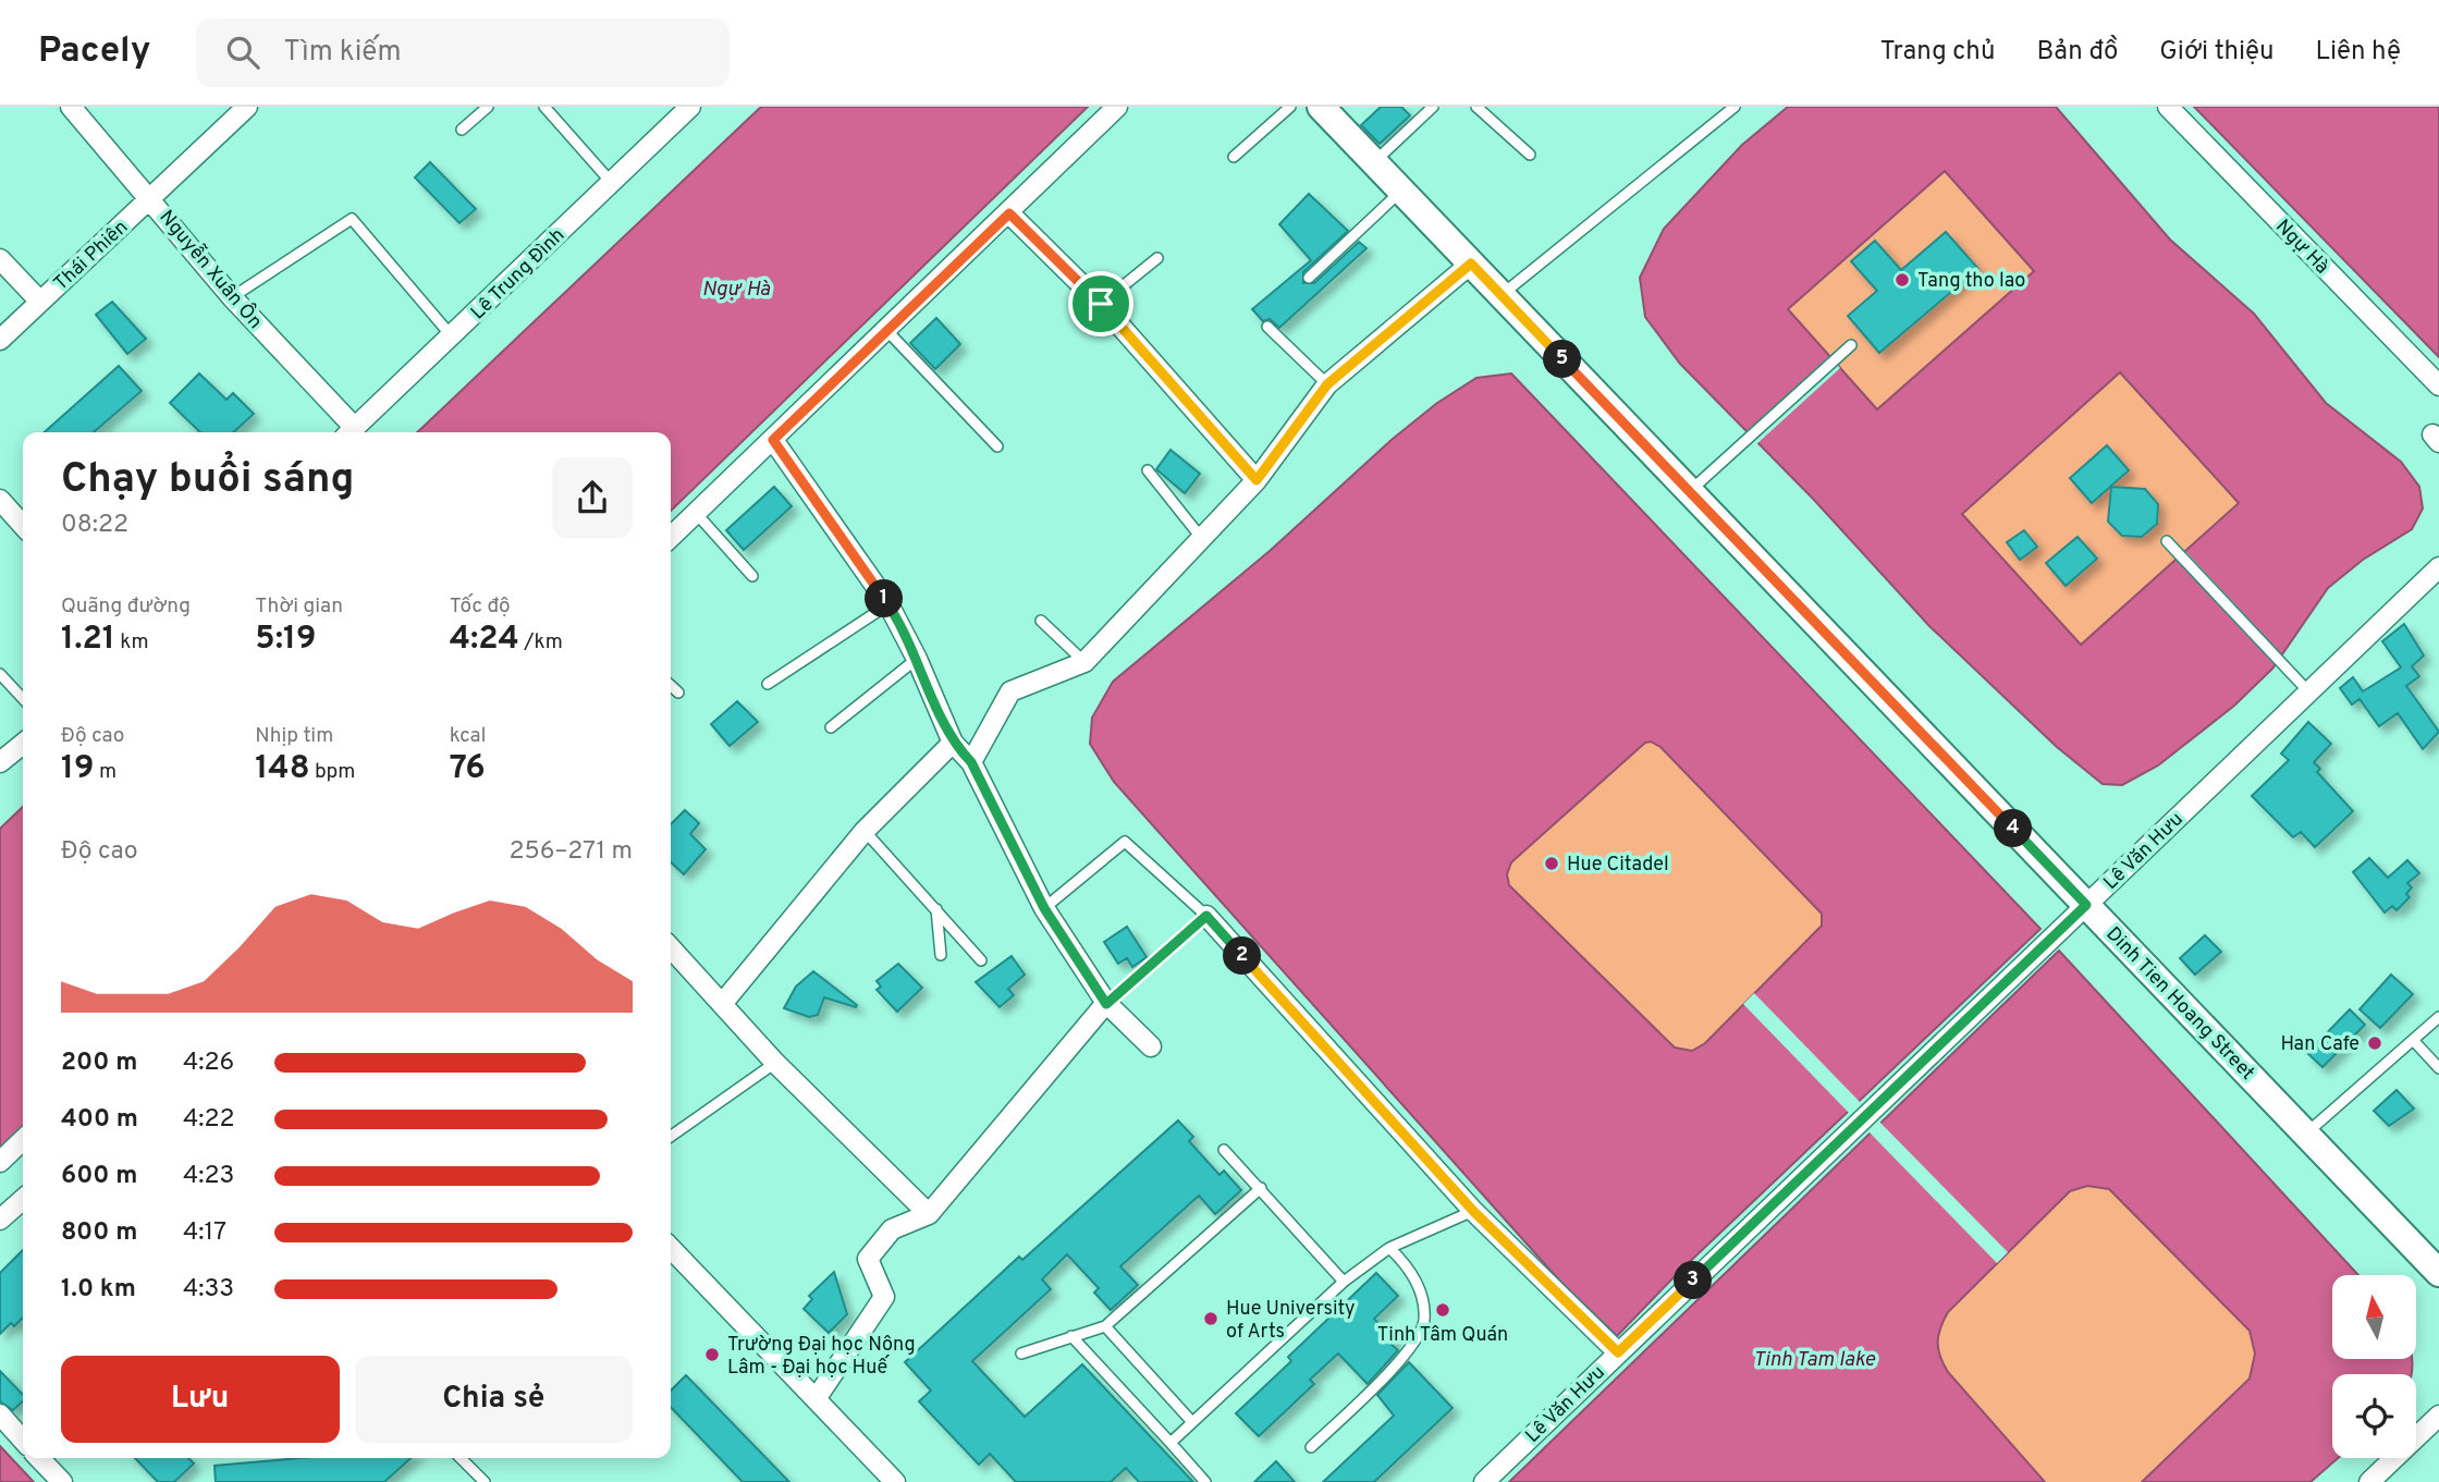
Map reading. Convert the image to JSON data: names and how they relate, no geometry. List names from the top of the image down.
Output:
{
  "streets": {
    "main road": ["Dinh Tien Hoang Street"],
    "street": [
      "Ngự Hà",
      "Thái Phiên",
      "Nguyễn Xuân Ôn",
      "Lê Trung Đình",
      "Lê Văn Hưu"
    ]
  },
  "crossings": [
    ["Thái Phiên", "Nguyễn Xuân Ôn"],
    ["Lê Văn Hưu", "Dinh Tien Hoang Street"]
  ],
  "water": ["Ngự Hà", "Tinh Tam lake"],
  "places": [
    "Tang tho lao",
    "Hue Citadel",
    "Han Cafe",
    "Tinh Tâm Quán",
    "Hue University of Arts",
    "Trường Đại học Nông Lâm - Đại học Huế"
  ],
  "north": "top",
  "page": {
    "header": "Pacely",
    "search": "Tìm kiếm",
    "nav": [
      "Trang chủ",
      "Bản đồ",
      "Giới thiệu",
      "Liên hệ"
    ],
    "pins": [
      "5",
      "1",
      "4",
      "2",
      "3"
    ],
    "heading": ["Chạy buổi sáng", "08:22"],
    "stats": [
      ["Quãng đường", "1.21 km"],
      ["Thời gian", "5:19"],
      ["Tốc độ", "4:24 /km"],
      ["Độ cao", "19 m"],
      ["Nhịp tim", "148 bpm"],
      ["kcal", "76"]
    ],
    "chart": ["Độ cao", "256–271 m"],
    "list": [
      {
        "name": "200 m",
        "note": "4:26"
      },
      {
        "name": "400 m",
        "note": "4:22"
      },
      {
        "name": "600 m",
        "note": "4:23"
      },
      {
        "name": "800 m",
        "note": "4:17"
      },
      {
        "name": "1.0 km",
        "note": "4:33"
      }
    ],
    "buttons": ["Lưu", "Chia sẻ"]
  }
}
